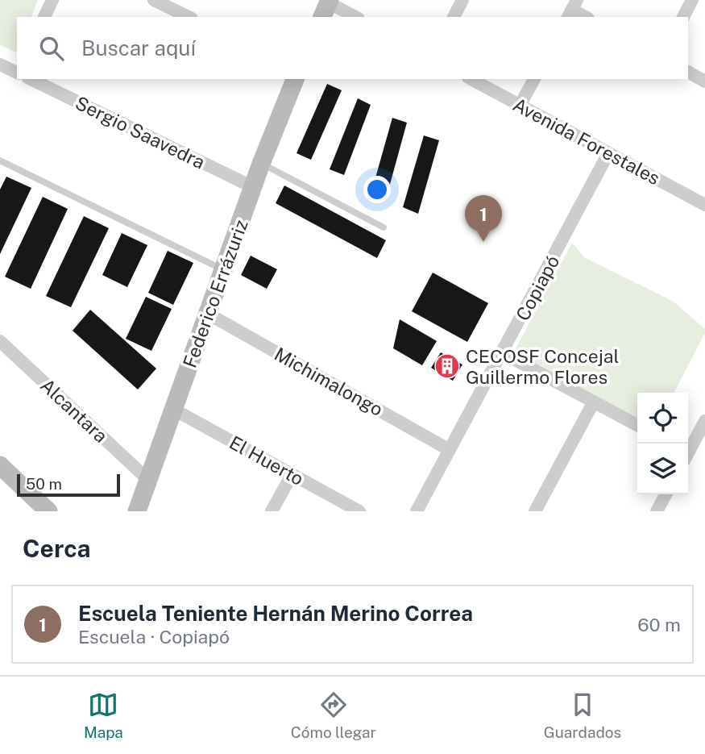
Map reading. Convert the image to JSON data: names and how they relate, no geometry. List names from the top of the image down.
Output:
{
  "streets": {
    "street": [
      "Sergio Saavedra",
      "Avenida Forestales",
      "Copiapó",
      "Federico Errázuriz",
      "Michimalongo",
      "Alcantara",
      "El Huerto"
    ]
  },
  "crossings": [
    ["Sergio Saavedra", "Federico Errázuriz"],
    ["Avenida Forestales", "Copiapó"],
    ["Copiapó", "Michimalongo"],
    ["Federico Errázuriz", "Michimalongo"],
    ["Federico Errázuriz", "Alcantara"],
    ["Federico Errázuriz", "El Huerto"]
  ],
  "places": {
    "building": ["CECOSF Concejal Guillermo Flores"]
  },
  "scale_bar": "50 m",
  "page": {
    "search": "Buscar aquí",
    "pins": "1",
    "scale": "50 m",
    "heading": "Cerca",
    "list": [
      {
        "mark": "1",
        "name": "Escuela Teniente Hernán Merino Correa",
        "note": "Escuela · Copiapó",
        "value": "60 m"
      }
    ],
    "nav": ["Mapa", "Cómo llegar", "Guardados"]
  }
}
